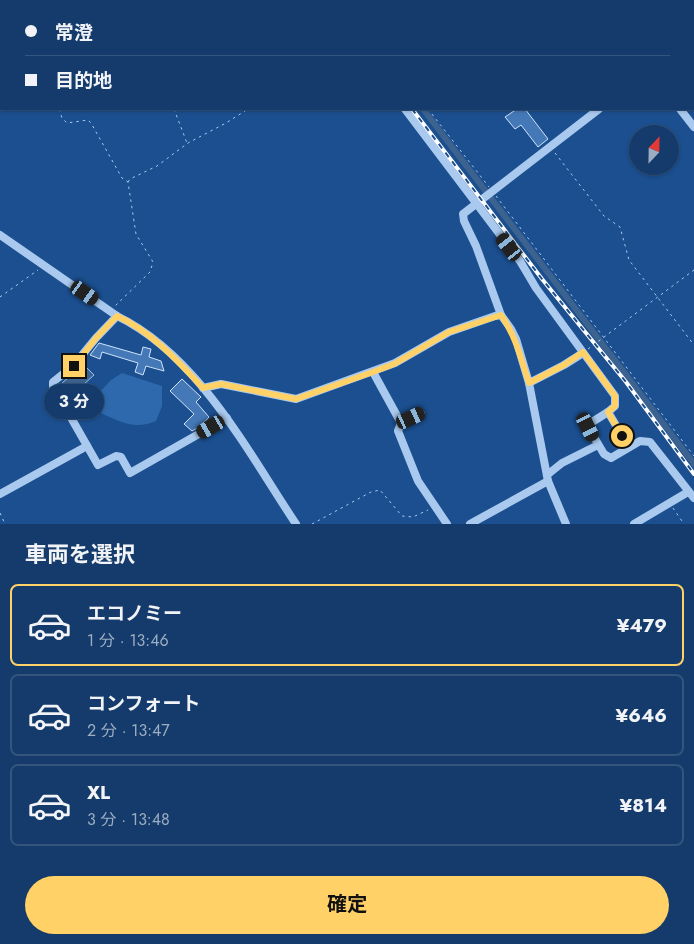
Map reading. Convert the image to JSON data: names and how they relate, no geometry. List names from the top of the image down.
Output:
{
  "north": "top",
  "page": {
    "banner": ["常澄", "目的地"],
    "bubble": "3 分",
    "heading": "車両を選択",
    "list": [
      {
        "name": "エコノミー",
        "note": "1 分 · 13:46",
        "value": "¥479"
      },
      {
        "name": "コンフォート",
        "note": "2 分 · 13:47",
        "value": "¥646"
      },
      {
        "name": "XL",
        "note": "3 分 · 13:48",
        "value": "¥814"
      }
    ],
    "buttons": "確定"
  }
}
